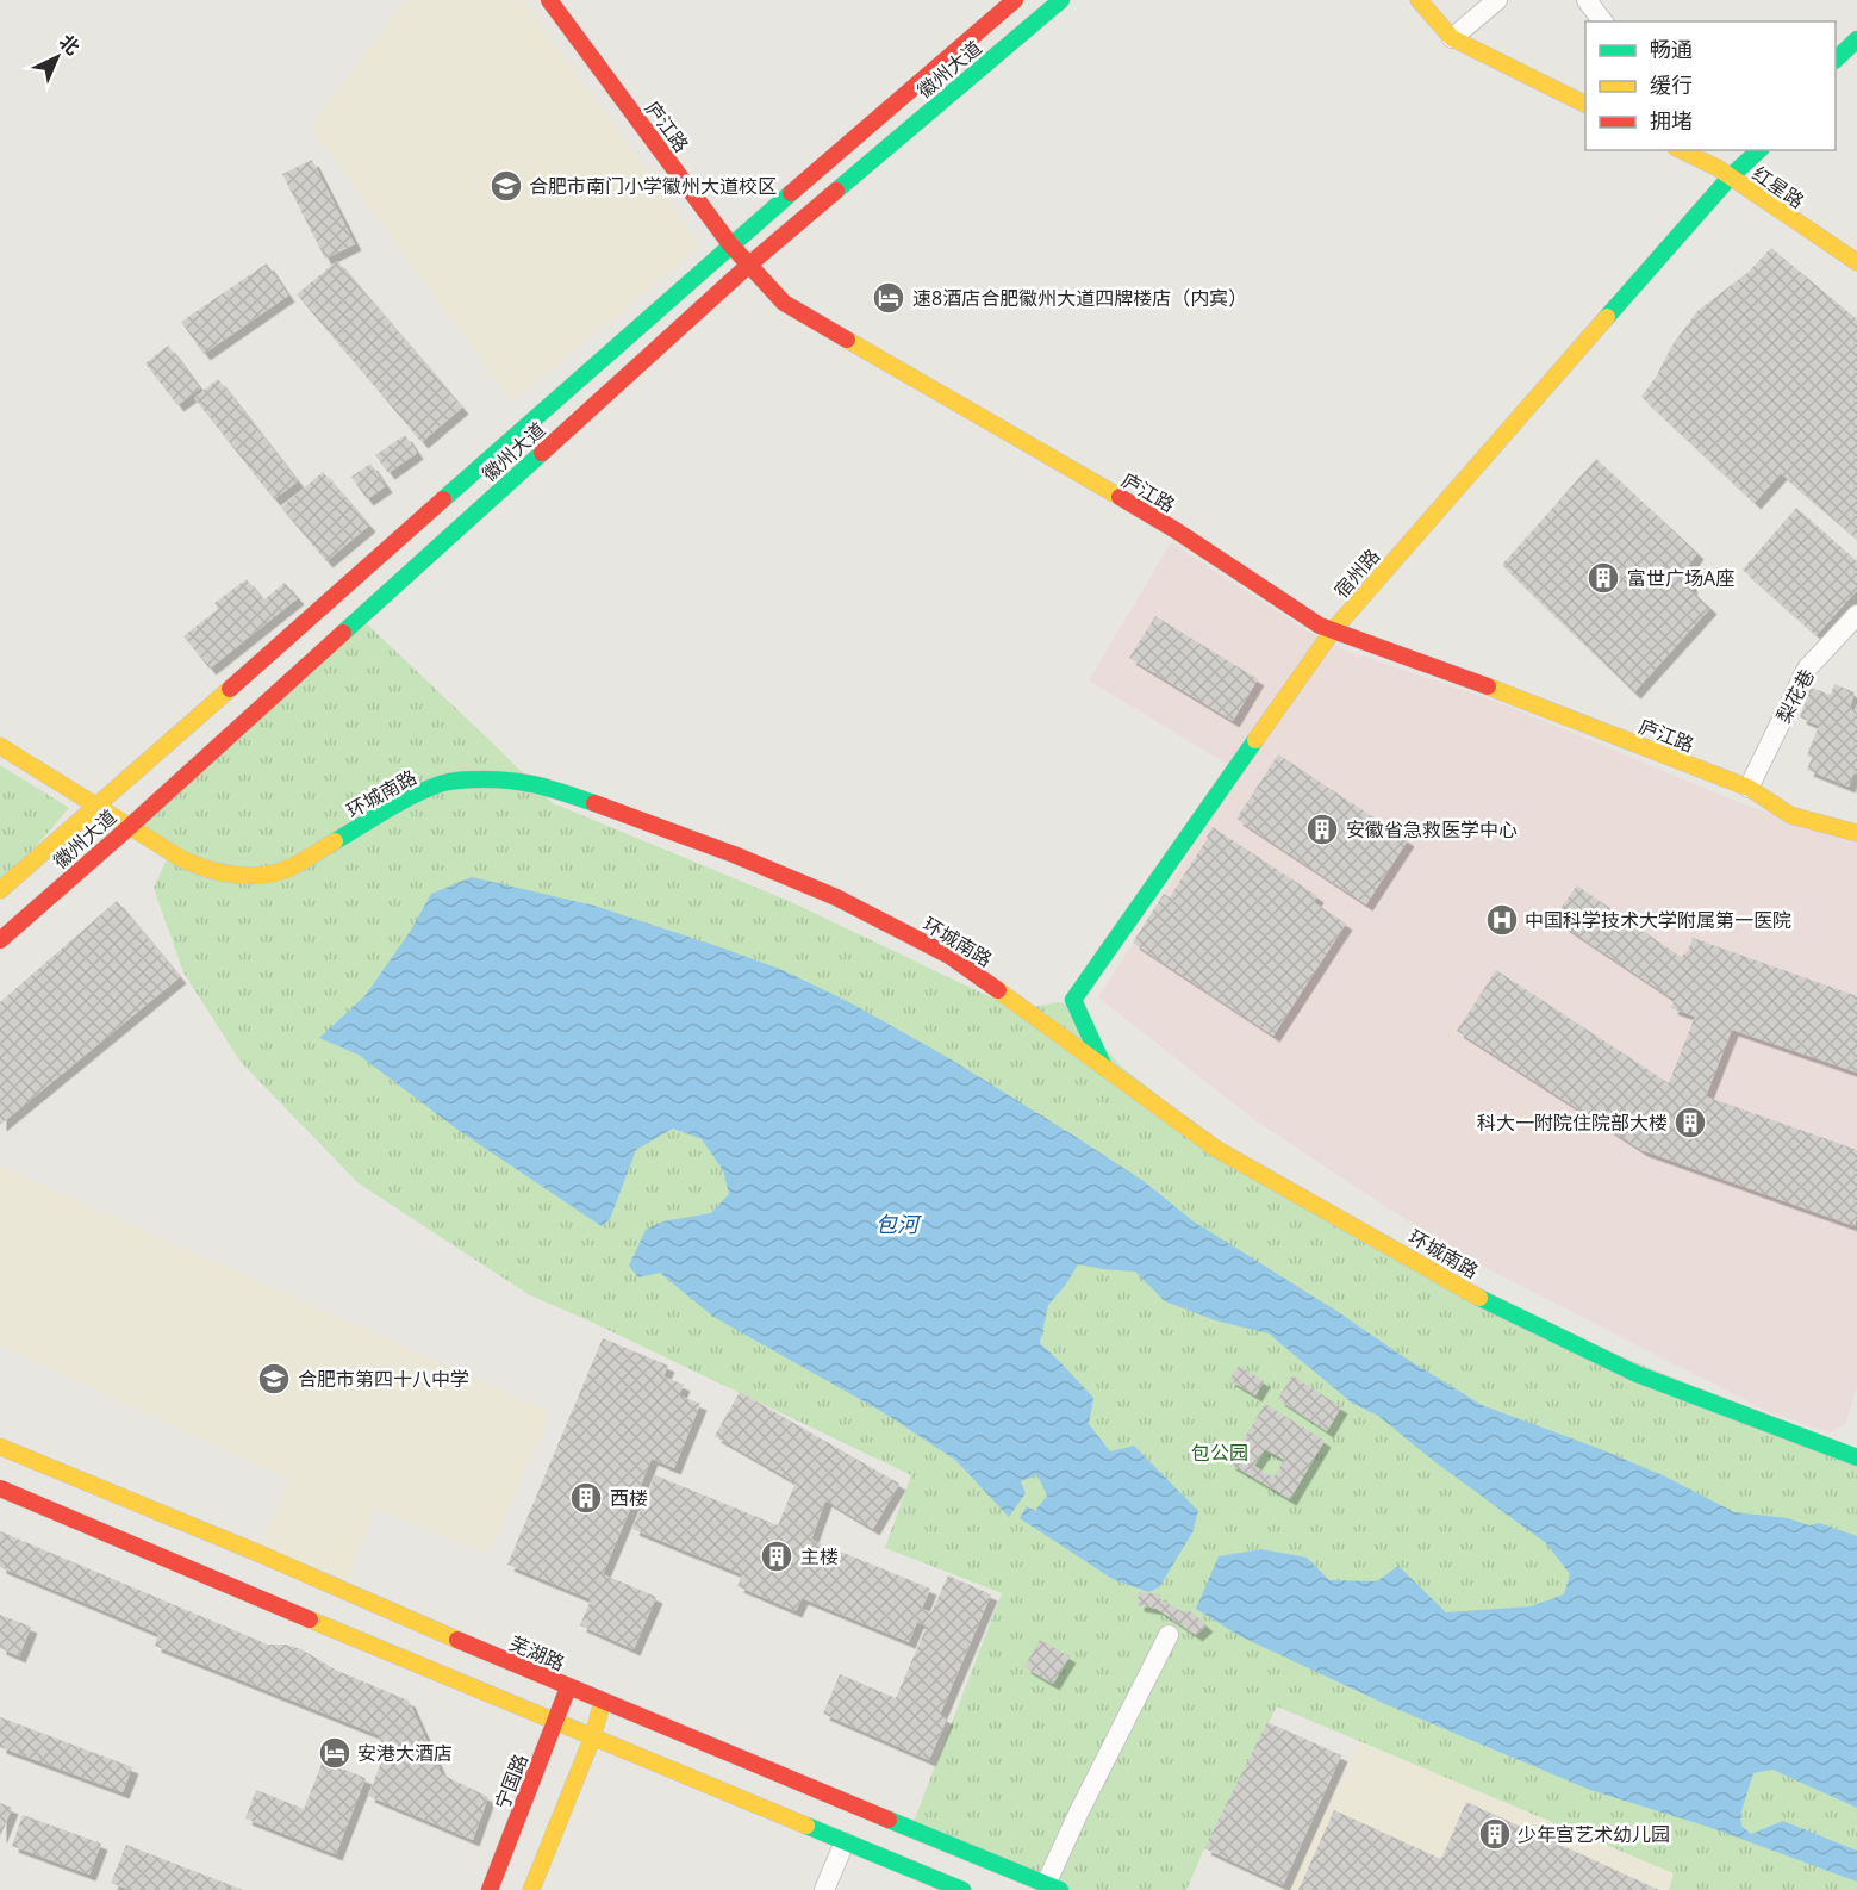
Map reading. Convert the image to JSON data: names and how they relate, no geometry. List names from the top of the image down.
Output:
{
  "streets": {
    "main road": [
      "徽州大道",
      "庐江路",
      "红星路",
      "宿州路",
      "环城南路",
      "芜湖路",
      "宁国路"
    ],
    "street": ["梨花巷"]
  },
  "crossings": [
    ["徽州大道", "庐江路"],
    ["徽州大道", "环城南路"],
    ["庐江路", "宿州路"],
    ["庐江路", "梨花巷"],
    ["红星路", "宿州路"],
    ["宿州路", "环城南路"],
    ["芜湖路", "宁国路"]
  ],
  "water": ["包河"],
  "parks": ["包公园"],
  "places": {
    "school or university": ["合肥市南门小学徽州大道校区", "合肥市第四十八中学"],
    "hotel": ["速8酒店合肥徽州大道四牌楼店（内宾）", "安港大酒店"],
    "building": [
      "富世广场A座",
      "安徽省急救医学中心",
      "科大一附院住院部大楼",
      "西楼",
      "主楼",
      "少年宫艺术幼儿园"
    ],
    "hospital": ["中国科学技术大学附属第一医院"]
  },
  "legend": ["畅通", "缓行", "拥堵"],
  "north": "top right"
}
